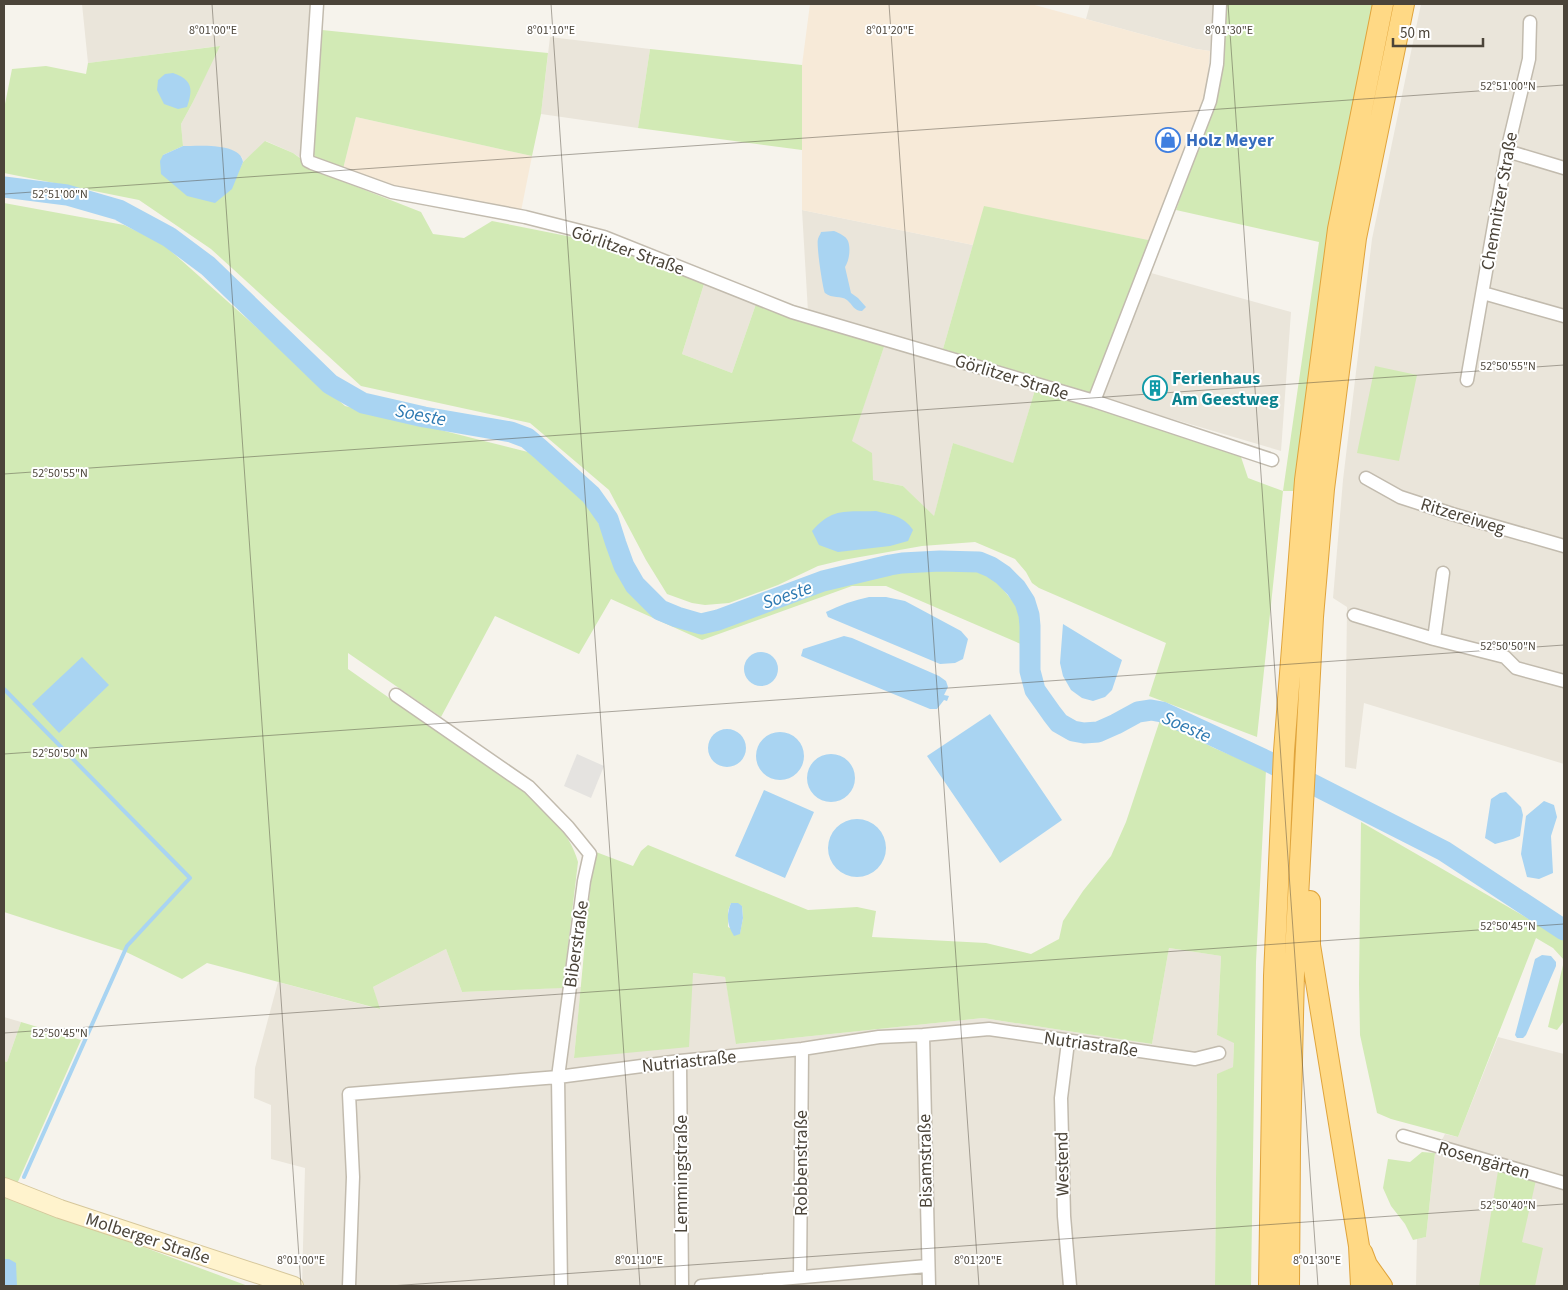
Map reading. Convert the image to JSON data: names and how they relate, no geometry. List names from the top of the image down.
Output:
{
  "streets": {
    "main road": ["Molberger Straße"],
    "street": [
      "Chemnitzer Straße",
      "Görlitzer Straße",
      "Ritzereiweg",
      "Biberstraße",
      "Nutriastraße",
      "Rosengärten",
      "Bisamstraße",
      "Robbenstraße",
      "Westend",
      "Lemmingstraße"
    ]
  },
  "crossings": [
    ["Biberstraße", "Nutriastraße"],
    ["Nutriastraße", "Bisamstraße"],
    ["Nutriastraße", "Robbenstraße"],
    ["Nutriastraße", "Westend"],
    ["Nutriastraße", "Lemmingstraße"]
  ],
  "water": ["Soeste"],
  "places": {
    "shop": ["Holz Meyer"],
    "building": ["Ferienhaus Am Geestweg"]
  },
  "scale_bar": "50 m",
  "coordinates": [
    "8°01'00\"E",
    "8°01'10\"E",
    "8°01'20\"E",
    "8°01'30\"E",
    "52°51'00\"N",
    "52°50'55\"N",
    "52°50'50\"N",
    "52°50'45\"N",
    "52°50'40\"N"
  ]
}
